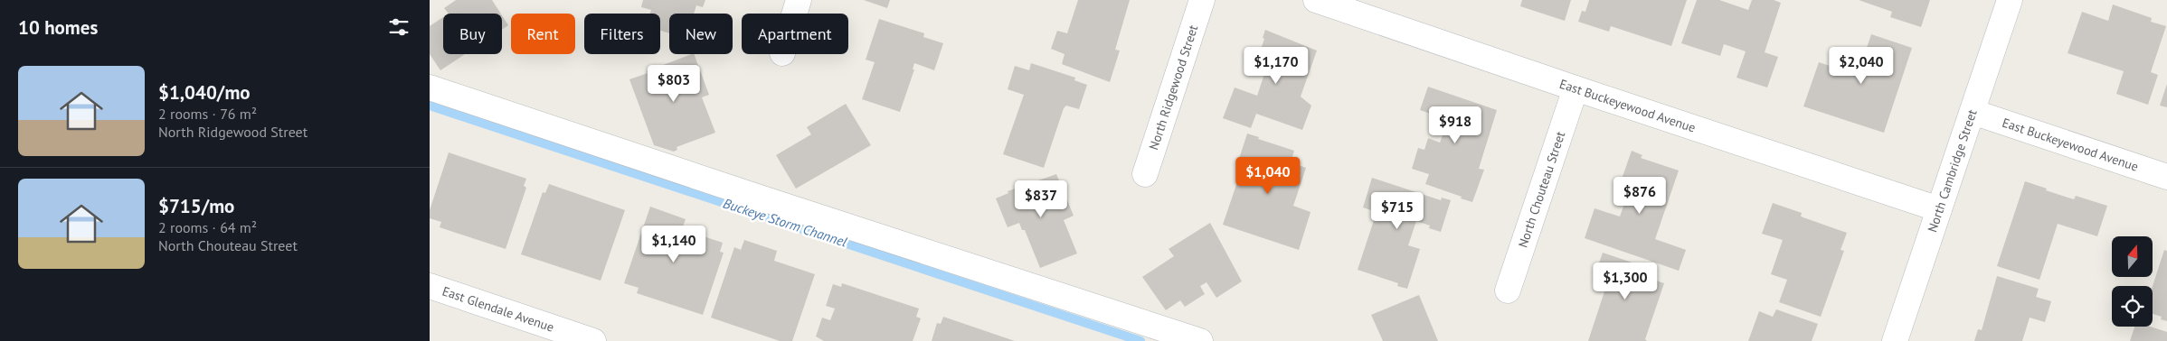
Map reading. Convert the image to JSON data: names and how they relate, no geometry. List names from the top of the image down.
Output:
{
  "streets": {
    "street": [
      "North Ridgewood Street",
      "East Buckeyewood Avenue",
      "North Cambridge Street",
      "North Chouteau Street",
      "East Glendale Avenue"
    ]
  },
  "crossings": [
    ["East Buckeyewood Avenue", "North Cambridge Street"],
    ["East Buckeyewood Avenue", "North Chouteau Street"]
  ],
  "water": ["Buckeye Storm Channel"],
  "north": "top",
  "page": {
    "heading": "10 homes",
    "chip": [
      "Buy",
      "Rent",
      "Filters",
      "New",
      "Apartment"
    ],
    "price": [
      "$1,170",
      "$2,040",
      "$803",
      "$918",
      "$1,040",
      "$876",
      "$837",
      "$715",
      "$1,140",
      "$1,300"
    ],
    "list": [
      {
        "name": "$1,040/mo",
        "note": "2 rooms · 76 m² · North Ridgewood Street"
      },
      {
        "name": "$715/mo",
        "note": "2 rooms · 64 m² · North Chouteau Street"
      }
    ]
  }
}
